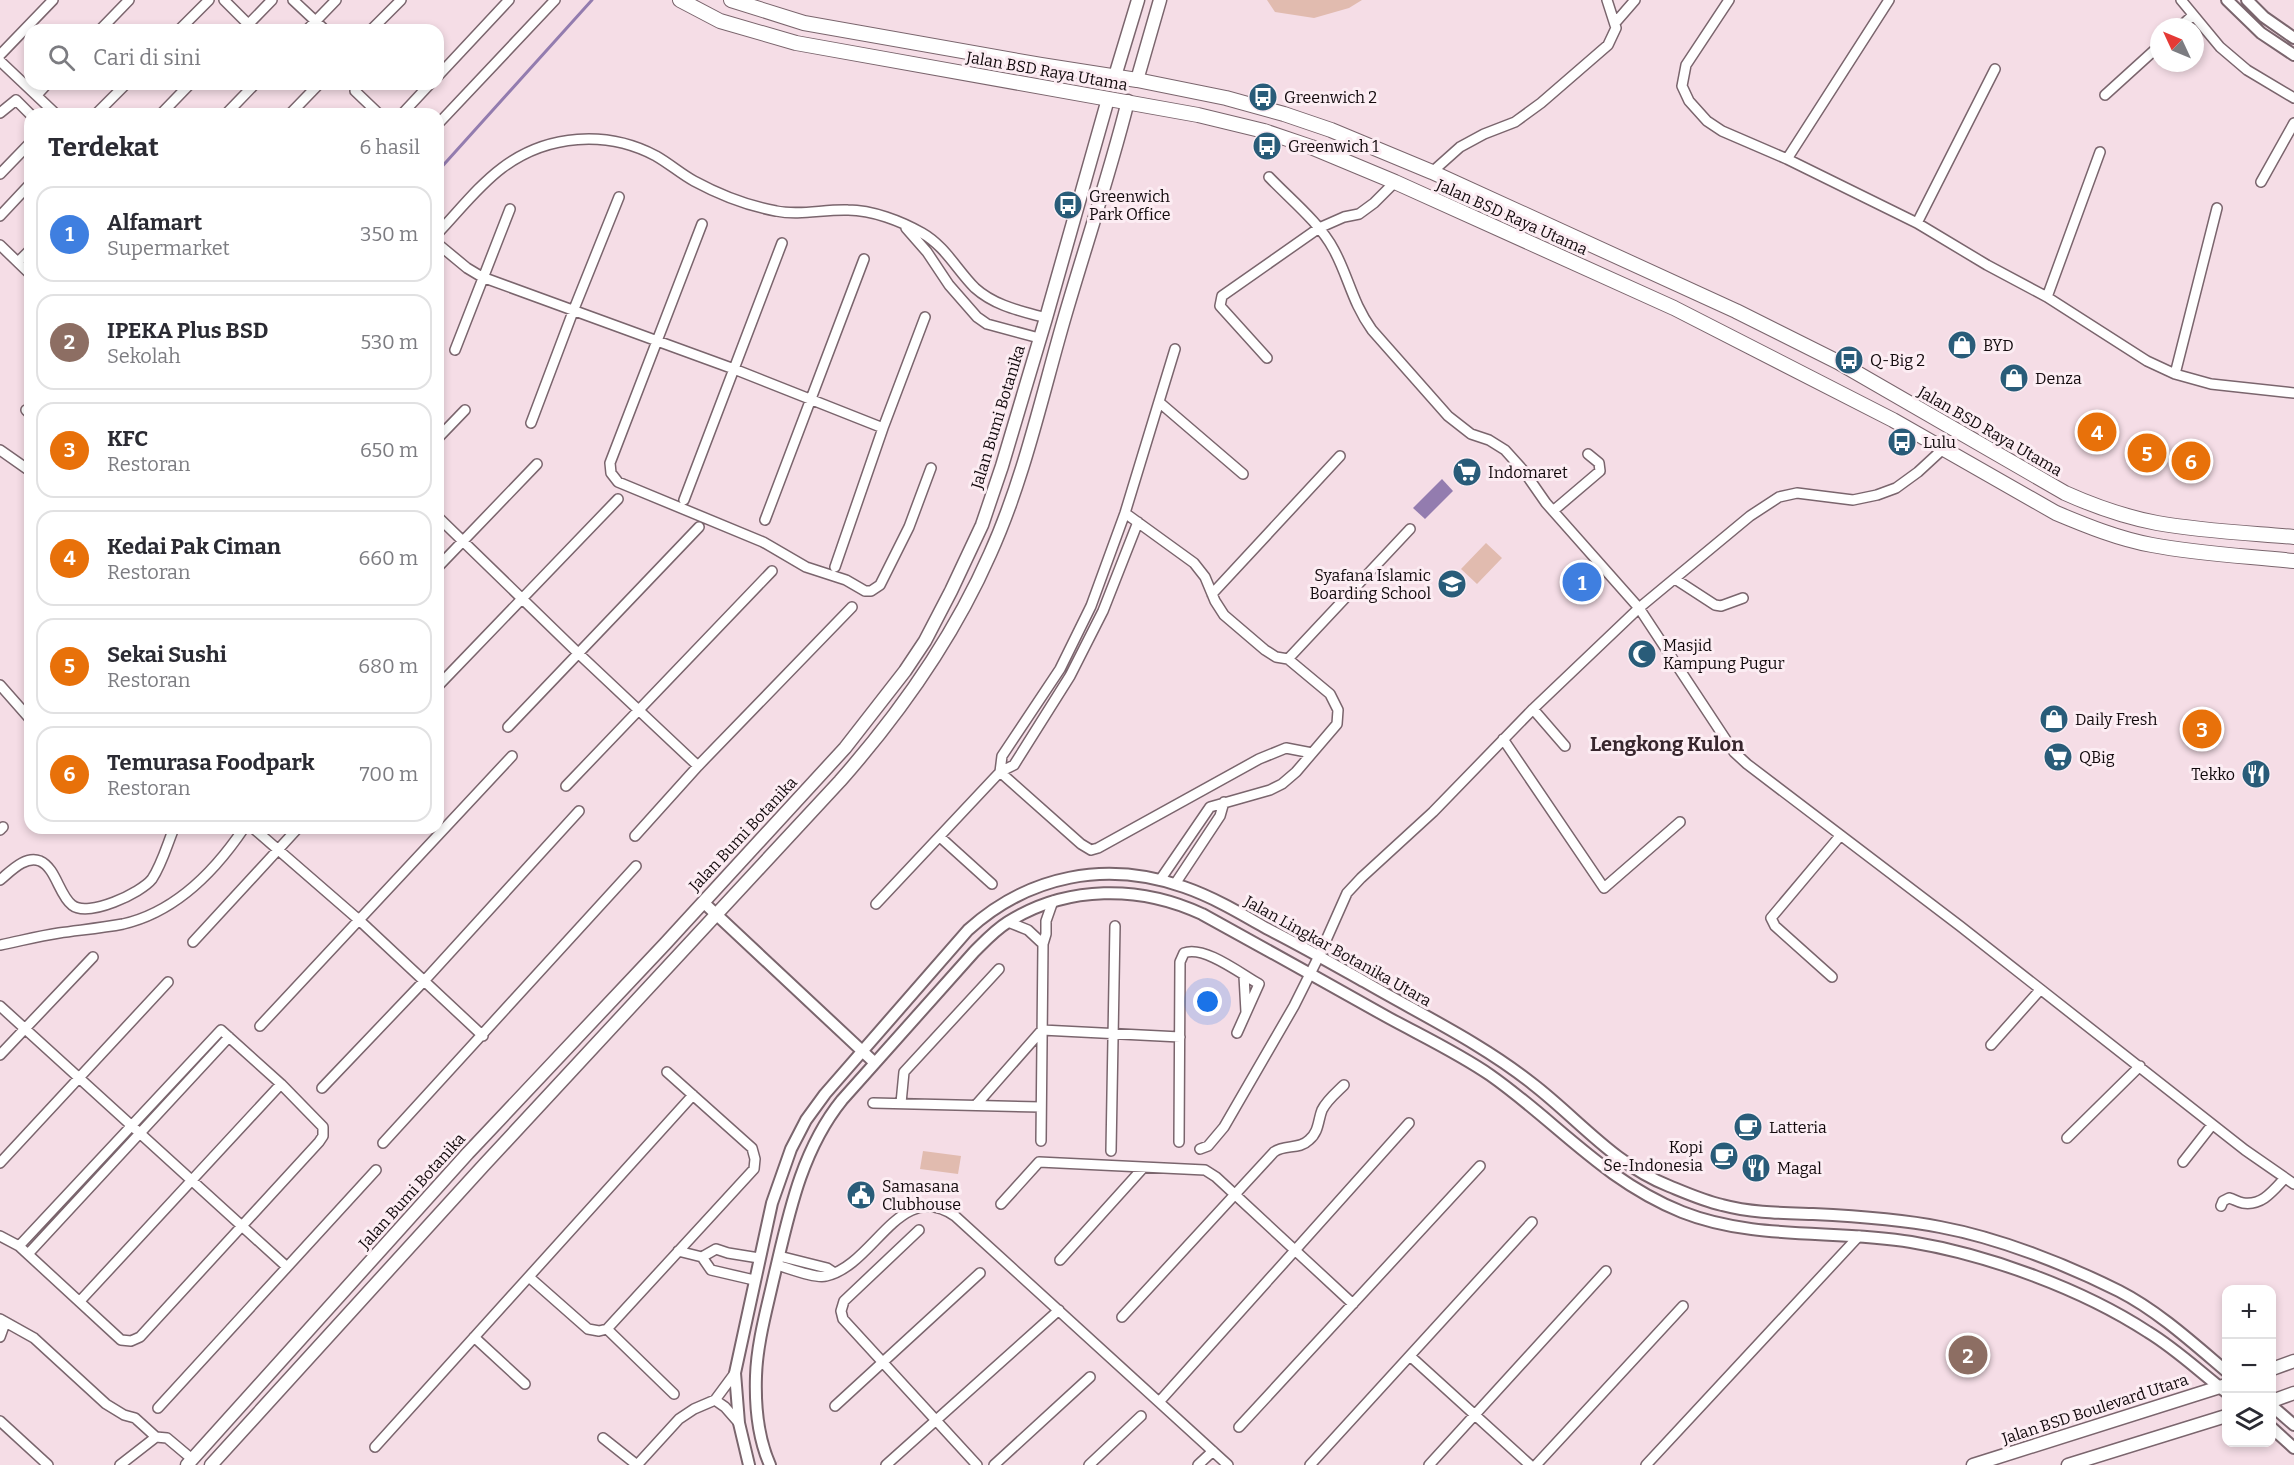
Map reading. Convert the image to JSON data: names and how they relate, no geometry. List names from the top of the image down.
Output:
{
  "streets": {
    "main road": ["Jalan BSD Raya Utama", "Jalan Bumi Botanika", "Jalan BSD Boulevard Utara"],
    "street": ["Jalan Lingkar Botanika Utara"]
  },
  "crossings": [
    ["Jalan BSD Raya Utama", "Jalan Bumi Botanika"]
  ],
  "districts": ["Lengkong Kulon"],
  "places": {
    "bus stop": [
      "Greenwich 2",
      "Greenwich 1",
      "Greenwich Park Office",
      "Q-Big 2",
      "Lulu"
    ],
    "shop": ["BYD", "Denza", "Daily Fresh"],
    "supermarket": ["Indomaret", "QBig"],
    "school or university": ["Syafana Islamic Boarding School"],
    "mosque": ["Masjid Kampung Pugur"],
    "restaurant": ["Tekko", "Magal"],
    "cafe": ["Latteria", "Kopi Se-Indonesia"],
    "public building": ["Samasana Clubhouse"]
  },
  "north": "top left",
  "page": {
    "search": "Cari di sini",
    "heading": ["Terdekat", "6 hasil"],
    "list": [
      {
        "mark": "1",
        "name": "Alfamart",
        "note": "Supermarket",
        "value": "350 m"
      },
      {
        "mark": "2",
        "name": "IPEKA Plus BSD",
        "note": "Sekolah",
        "value": "530 m"
      },
      {
        "mark": "3",
        "name": "KFC",
        "note": "Restoran",
        "value": "650 m"
      },
      {
        "mark": "4",
        "name": "Kedai Pak Ciman",
        "note": "Restoran",
        "value": "660 m"
      },
      {
        "mark": "5",
        "name": "Sekai Sushi",
        "note": "Restoran",
        "value": "680 m"
      },
      {
        "mark": "6",
        "name": "Temurasa Foodpark",
        "note": "Restoran",
        "value": "700 m"
      }
    ],
    "pins": [
      "4",
      "5",
      "6",
      "1",
      "3",
      "2"
    ],
    "map_buttons": ["+", "−"]
  }
}
